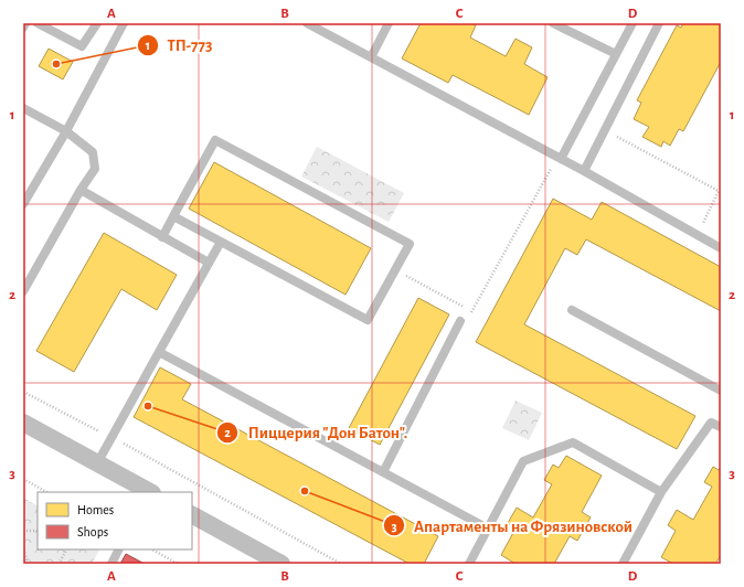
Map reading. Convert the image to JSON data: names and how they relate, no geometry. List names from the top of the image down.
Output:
{
  "places": ["ТП-773", "Пиццерия \"Дон Батон\".", "Апартаменты на Фрязиновской"],
  "legend": ["Homes", "Shops"],
  "grid": {
    "columns": [
      "A",
      "B",
      "C",
      "D"
    ],
    "rows": ["1", "2", "3"]
  }
}
